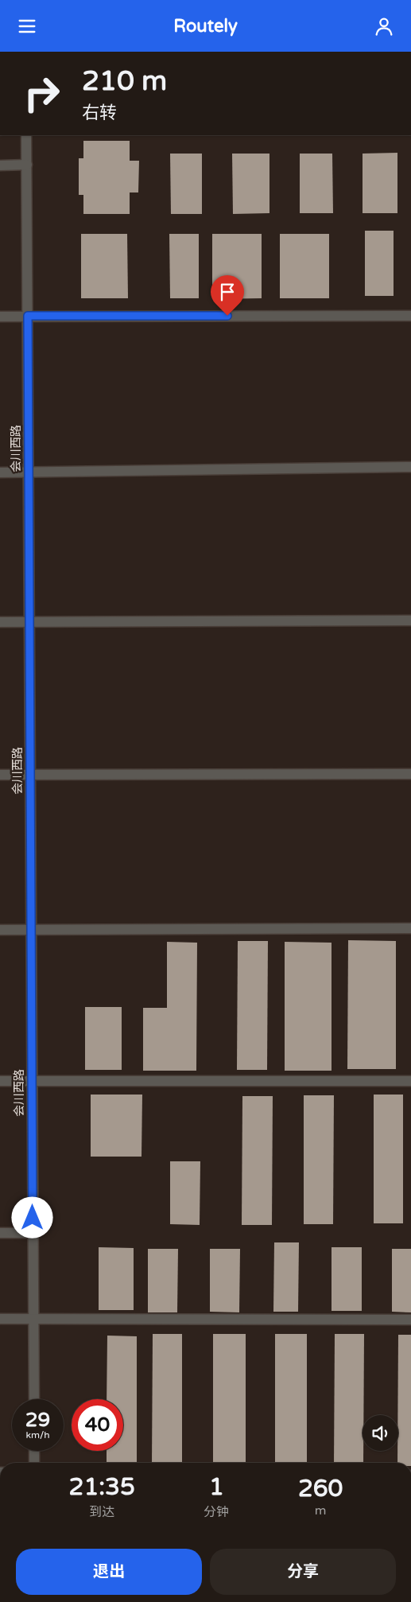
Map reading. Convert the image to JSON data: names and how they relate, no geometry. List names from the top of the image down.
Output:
{
  "streets": {
    "street": ["会川西路"]
  },
  "page": {
    "header": "Routely",
    "turn": ["210 m", "右转"],
    "speed": "29 km/h",
    "limit": "40",
    "eta": [
      "21:35",
      "到达",
      "1",
      "分钟",
      "260",
      "m"
    ],
    "buttons": ["退出", "分享"]
  }
}
